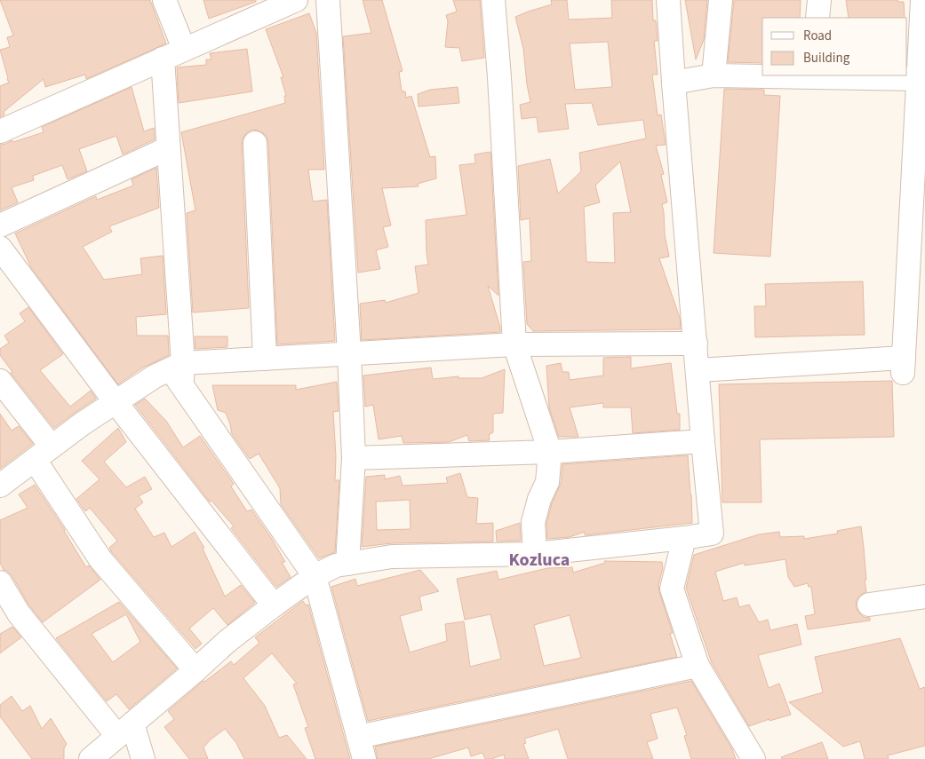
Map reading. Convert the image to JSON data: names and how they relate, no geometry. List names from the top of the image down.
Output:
{
  "districts": ["Kozluca"],
  "legend": ["Road", "Building"]
}
